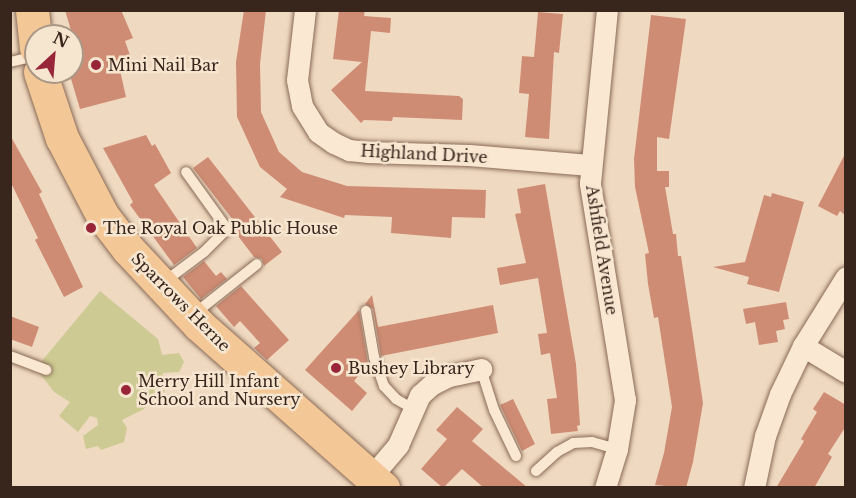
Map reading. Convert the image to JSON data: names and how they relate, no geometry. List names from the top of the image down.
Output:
{
  "streets": {
    "main road": ["Sparrows Herne"],
    "street": ["Highland Drive", "Ashfield Avenue"]
  },
  "crossings": [
    ["Highland Drive", "Ashfield Avenue"]
  ],
  "places": [
    "Mini Nail Bar",
    "The Royal Oak Public House",
    "Bushey Library",
    "Merry Hill Infant School and Nursery"
  ],
  "north": "top right"
}
